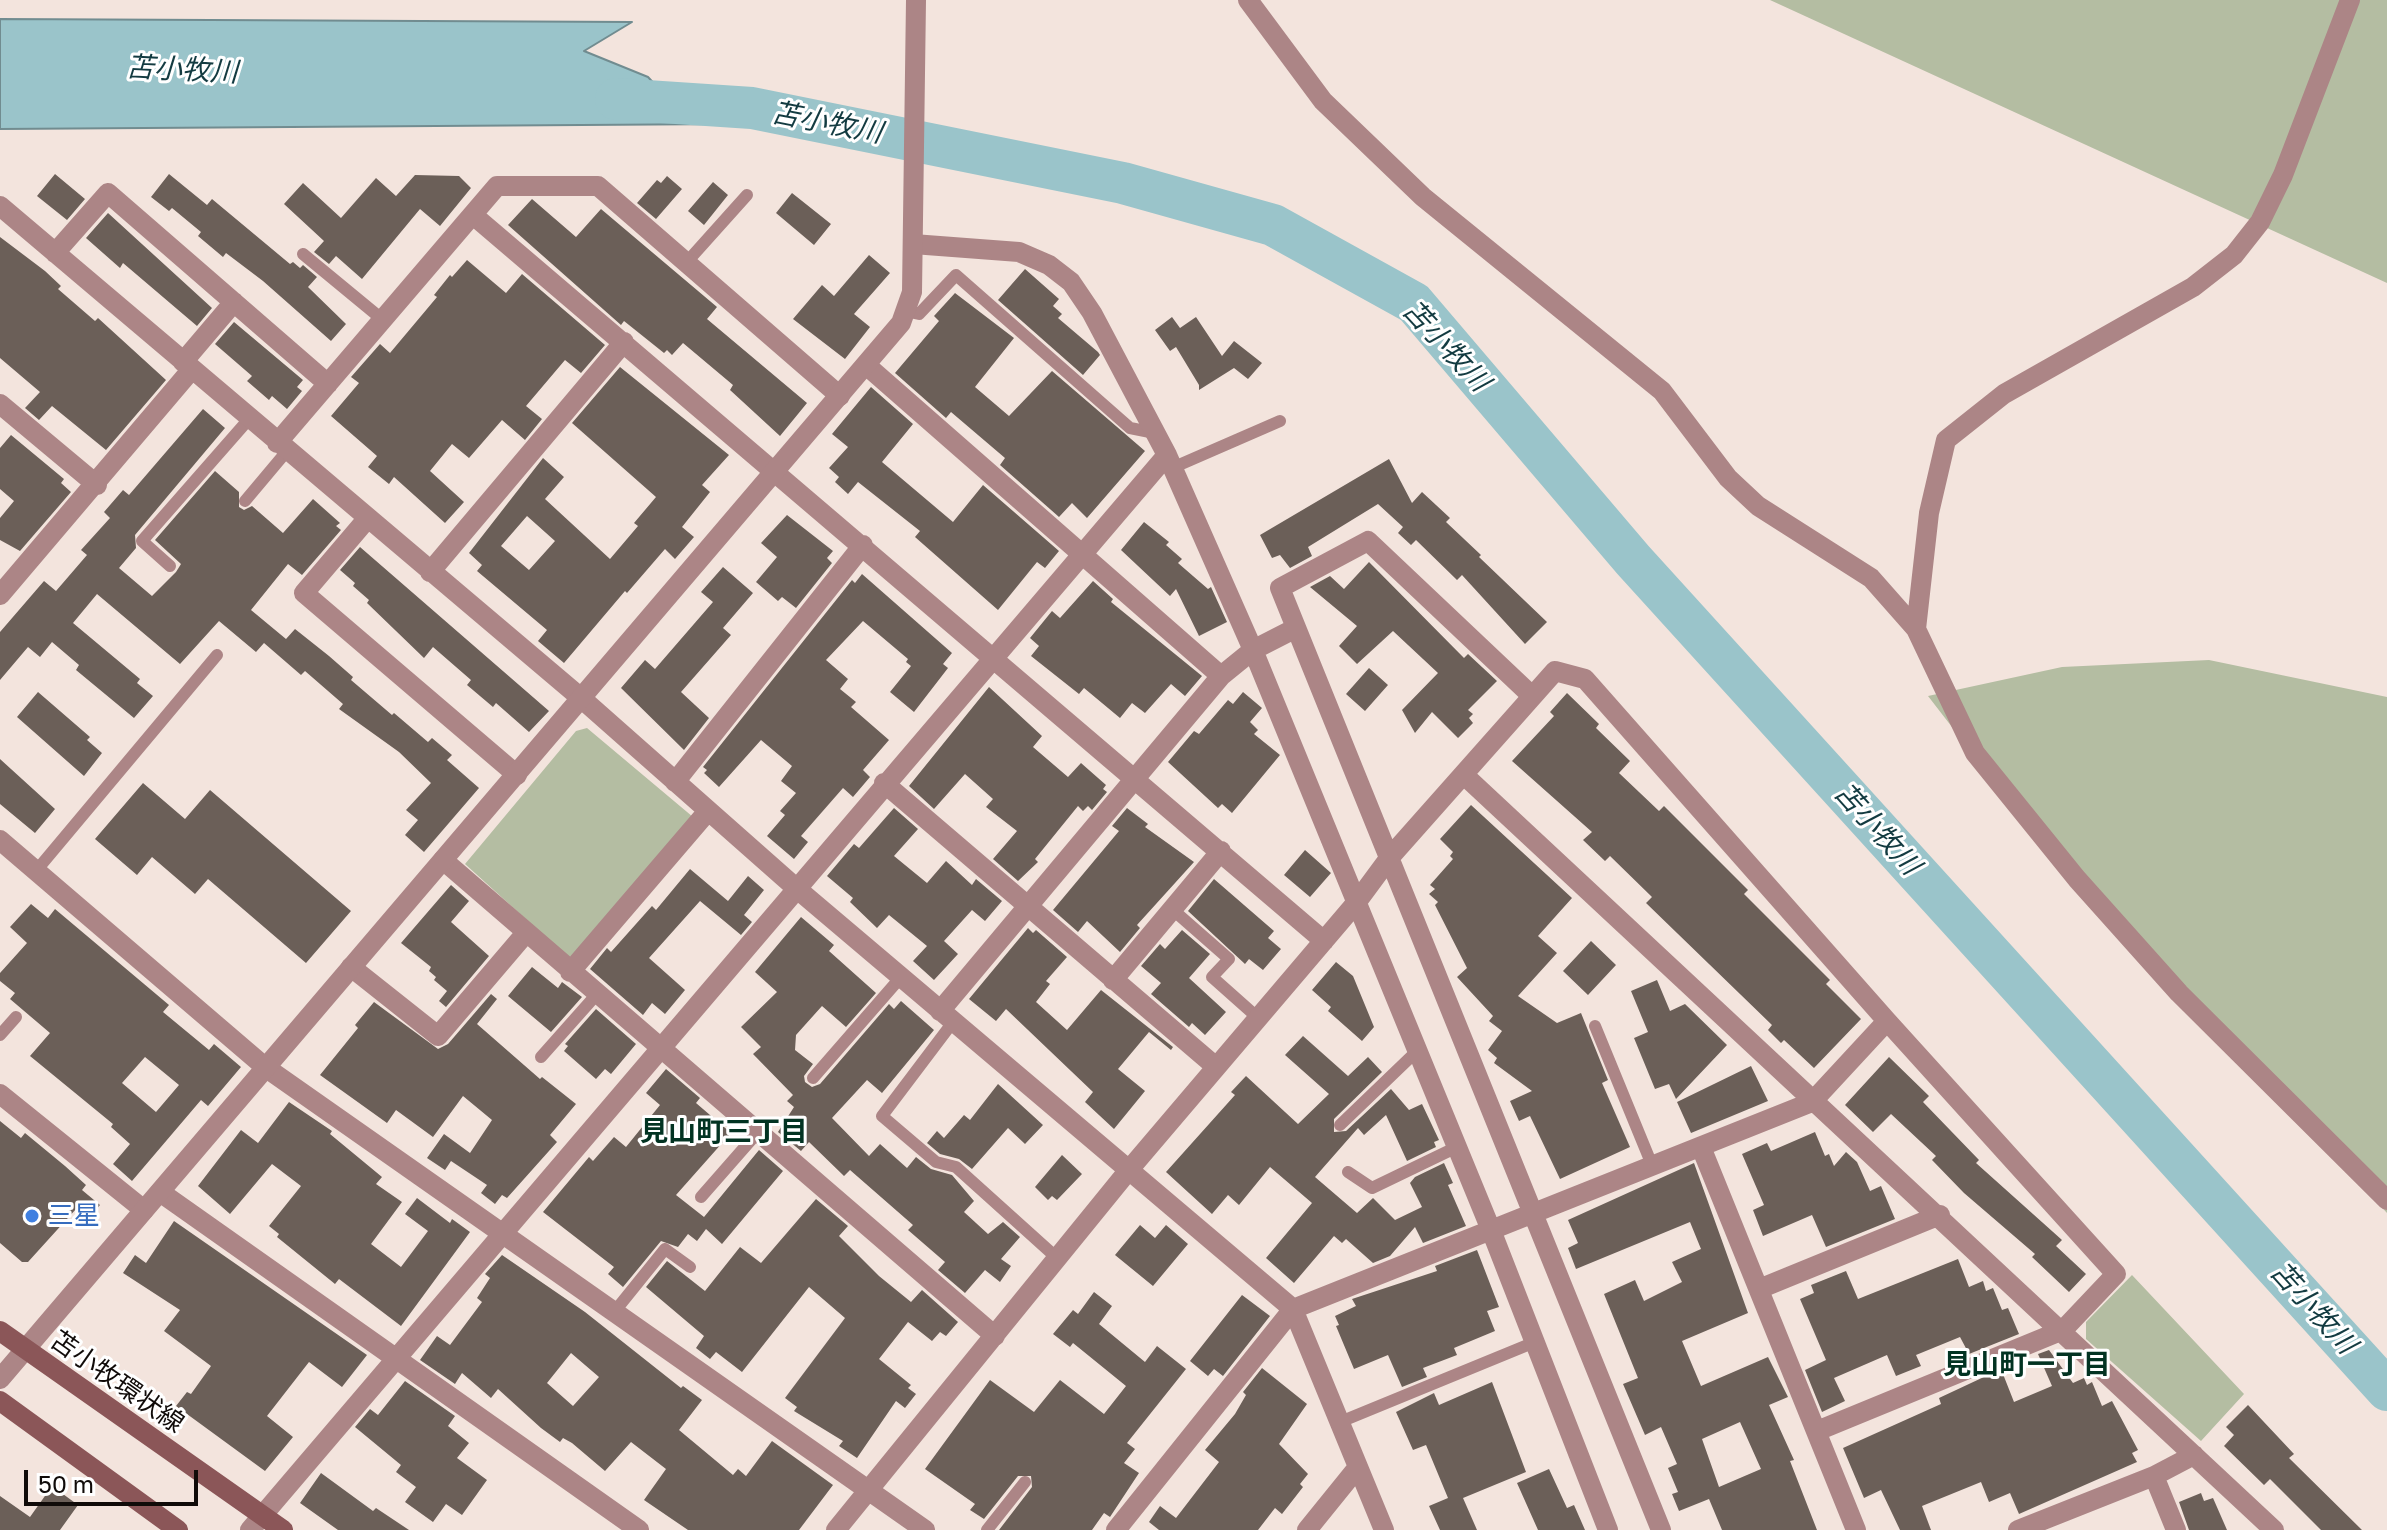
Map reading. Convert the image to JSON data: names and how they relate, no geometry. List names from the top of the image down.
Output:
{
  "streets": {
    "main road": ["苫小牧環状線"]
  },
  "districts": ["見山町三丁目", "見山町一丁目"],
  "water": ["苫小牧川"],
  "places": ["三星"],
  "scale_bar": "50 m"
}
